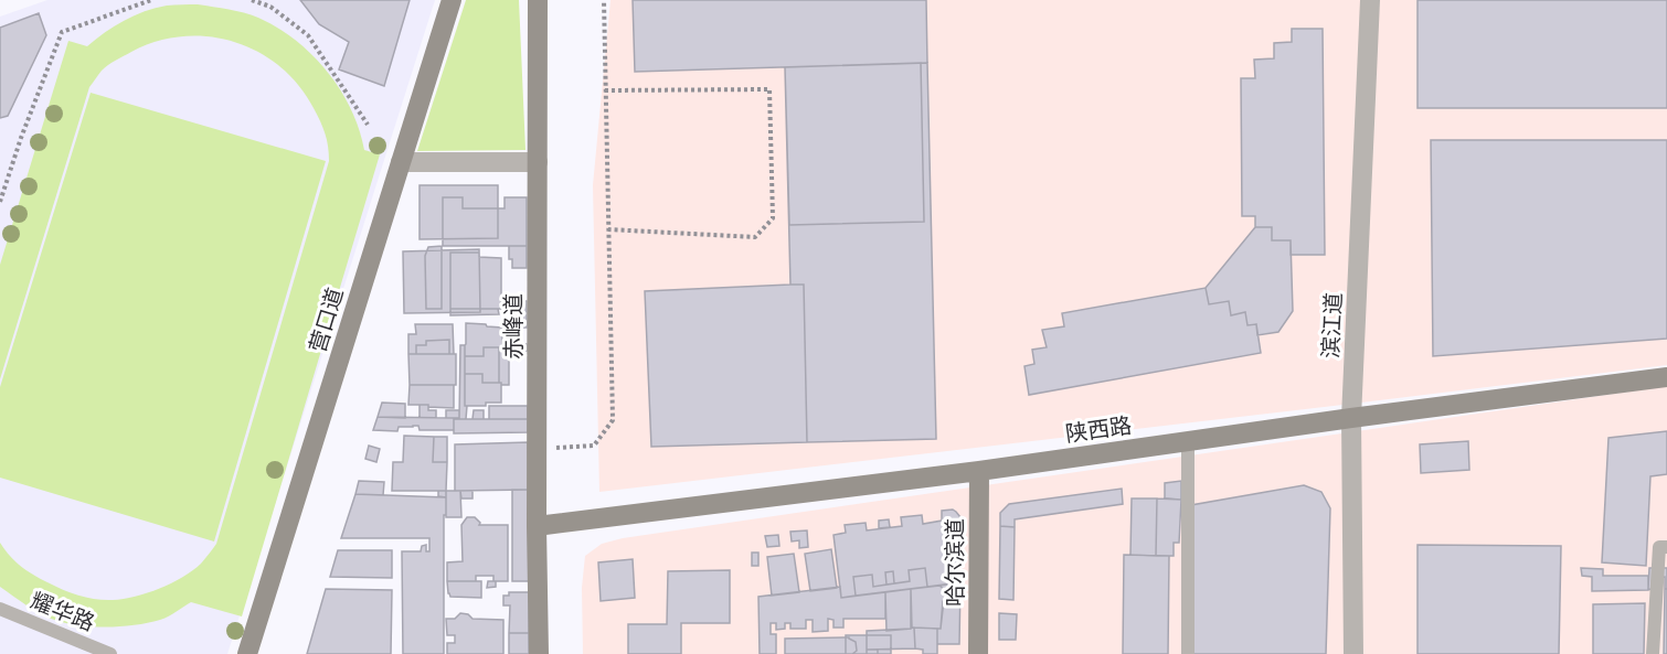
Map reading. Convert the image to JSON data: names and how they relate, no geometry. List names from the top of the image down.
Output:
{
  "streets": {
    "street": [
      "营口道",
      "滨江道",
      "赤峰道",
      "陕西路",
      "哈尔滨道"
    ],
    "lane": ["耀华路"]
  },
  "crossings": [
    ["滨江道", "陕西路"],
    ["赤峰道", "陕西路"],
    ["陕西路", "哈尔滨道"]
  ]
}
